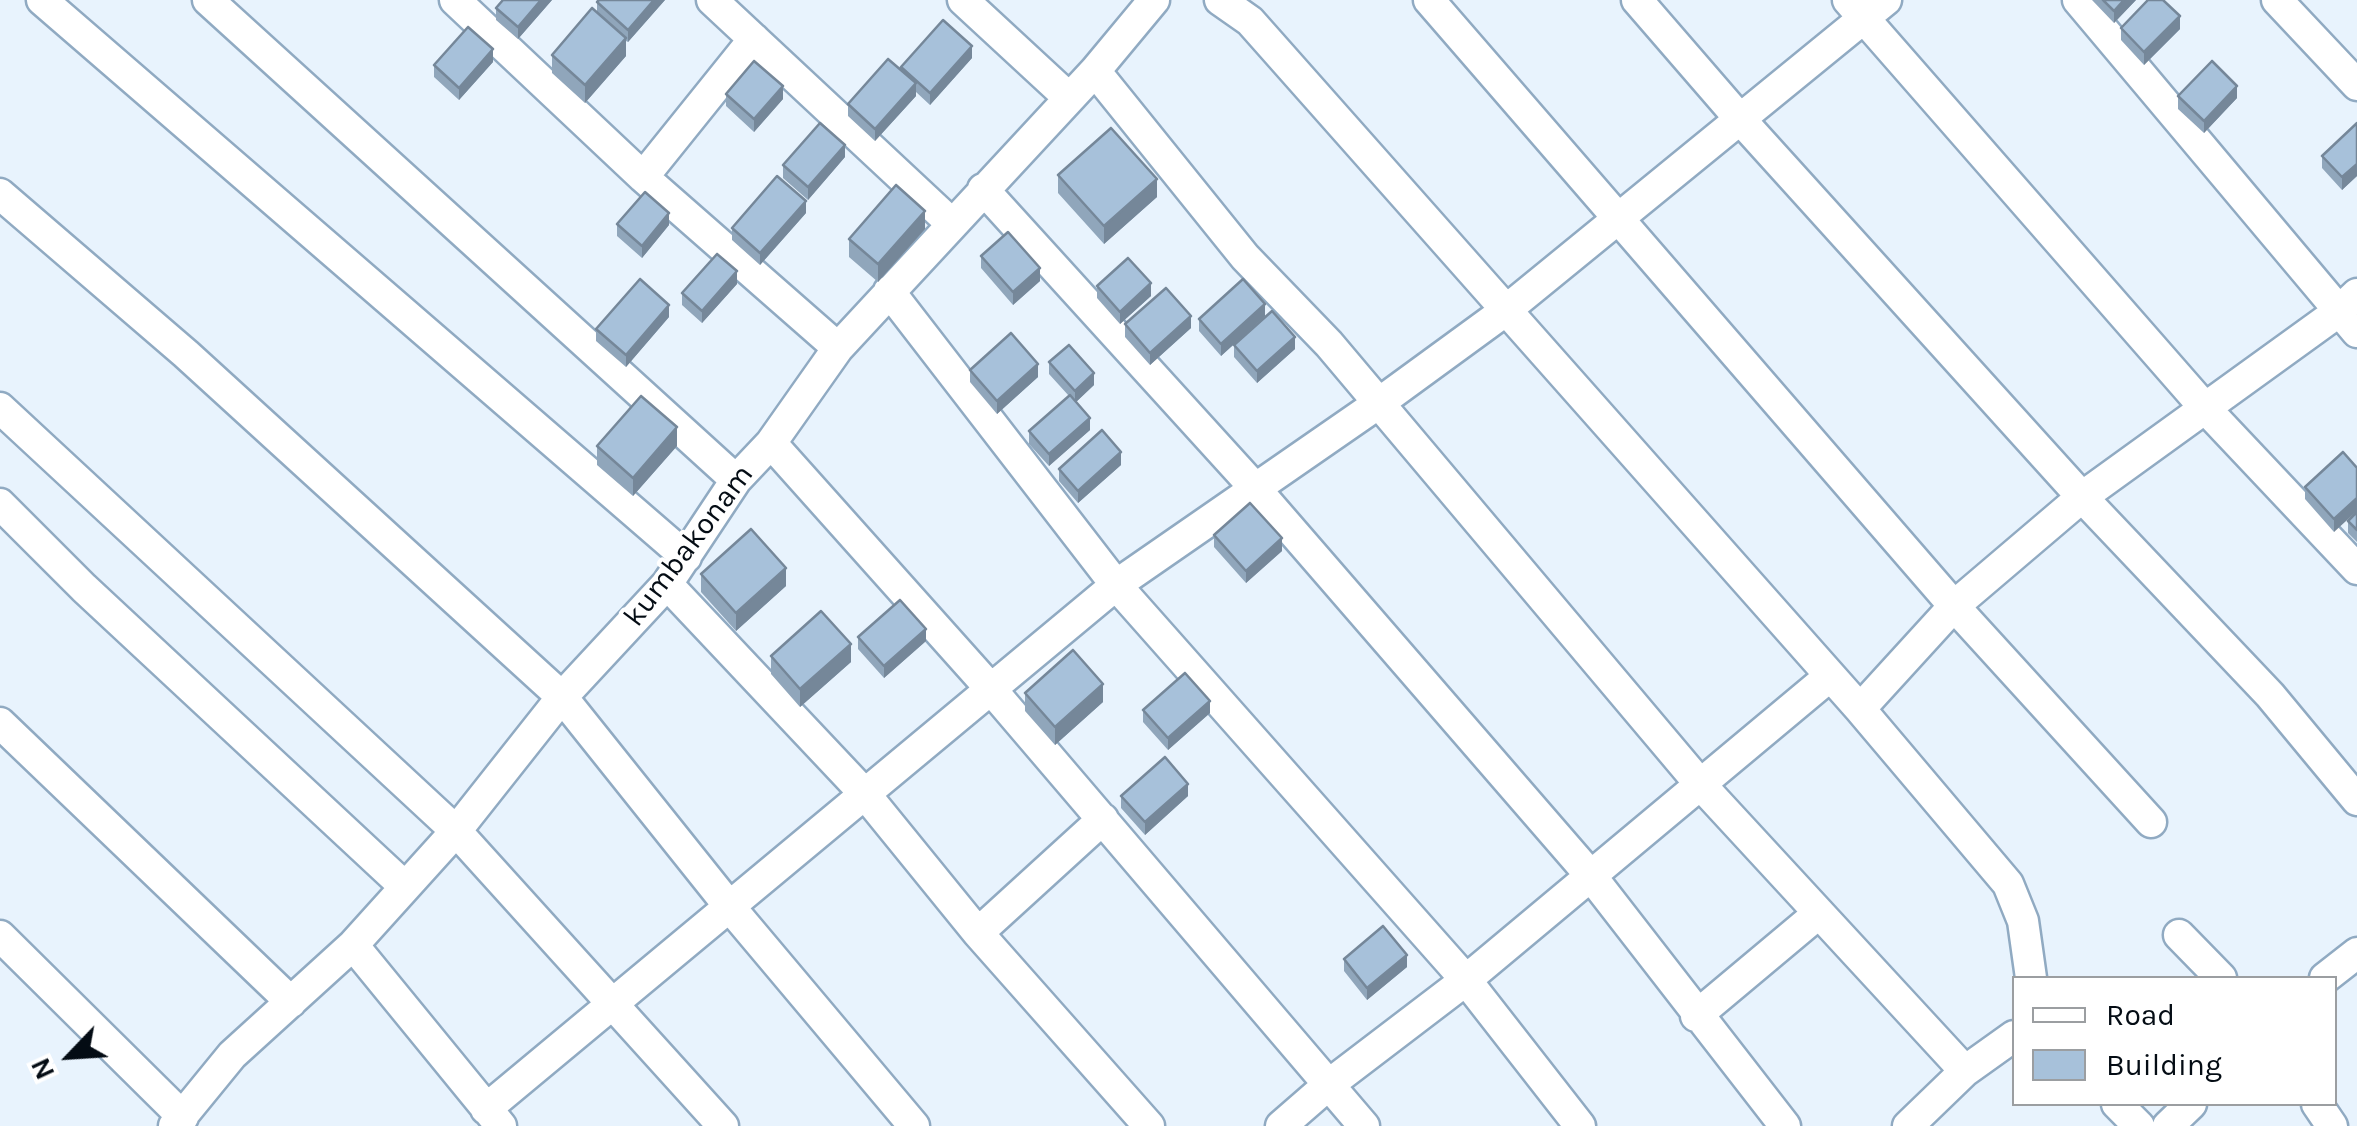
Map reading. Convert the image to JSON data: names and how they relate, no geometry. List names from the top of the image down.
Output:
{
  "streets": {
    "street": ["kumbakonam"]
  },
  "legend": ["Road", "Building"],
  "north": "bottom left"
}
